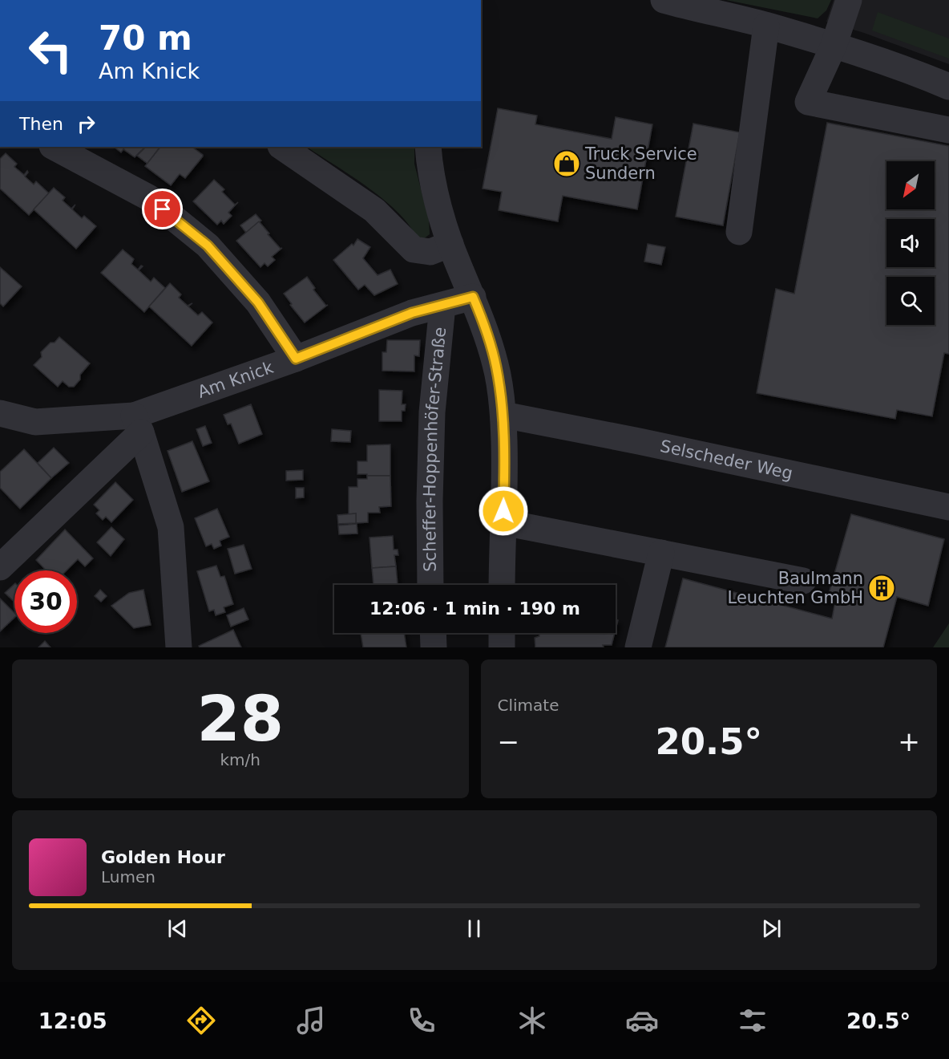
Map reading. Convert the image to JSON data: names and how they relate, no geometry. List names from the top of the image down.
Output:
{
  "streets": {
    "street": ["Am Knick", "Scheffer-Hoppenhöfer-Straße", "Selscheder Weg"]
  },
  "crossings": [
    ["Am Knick", "Scheffer-Hoppenhöfer-Straße"]
  ],
  "places": {
    "shop": ["Truck Service Sundern"],
    "building": ["Baulmann Leuchten GmbH"]
  },
  "north": "bottom left",
  "page": {
    "turn": ["70 m", "Am Knick"],
    "then": "Then",
    "limit": "30",
    "trip": "12:06 · 1 min · 190 m",
    "tile": [
      ["28", "km/h"],
      "Climate"
    ],
    "heat": ["−", "20.5°", "+"],
    "song": ["Golden Hour", "Lumen"],
    "tabs": ["12:05", "20.5°"]
  }
}
